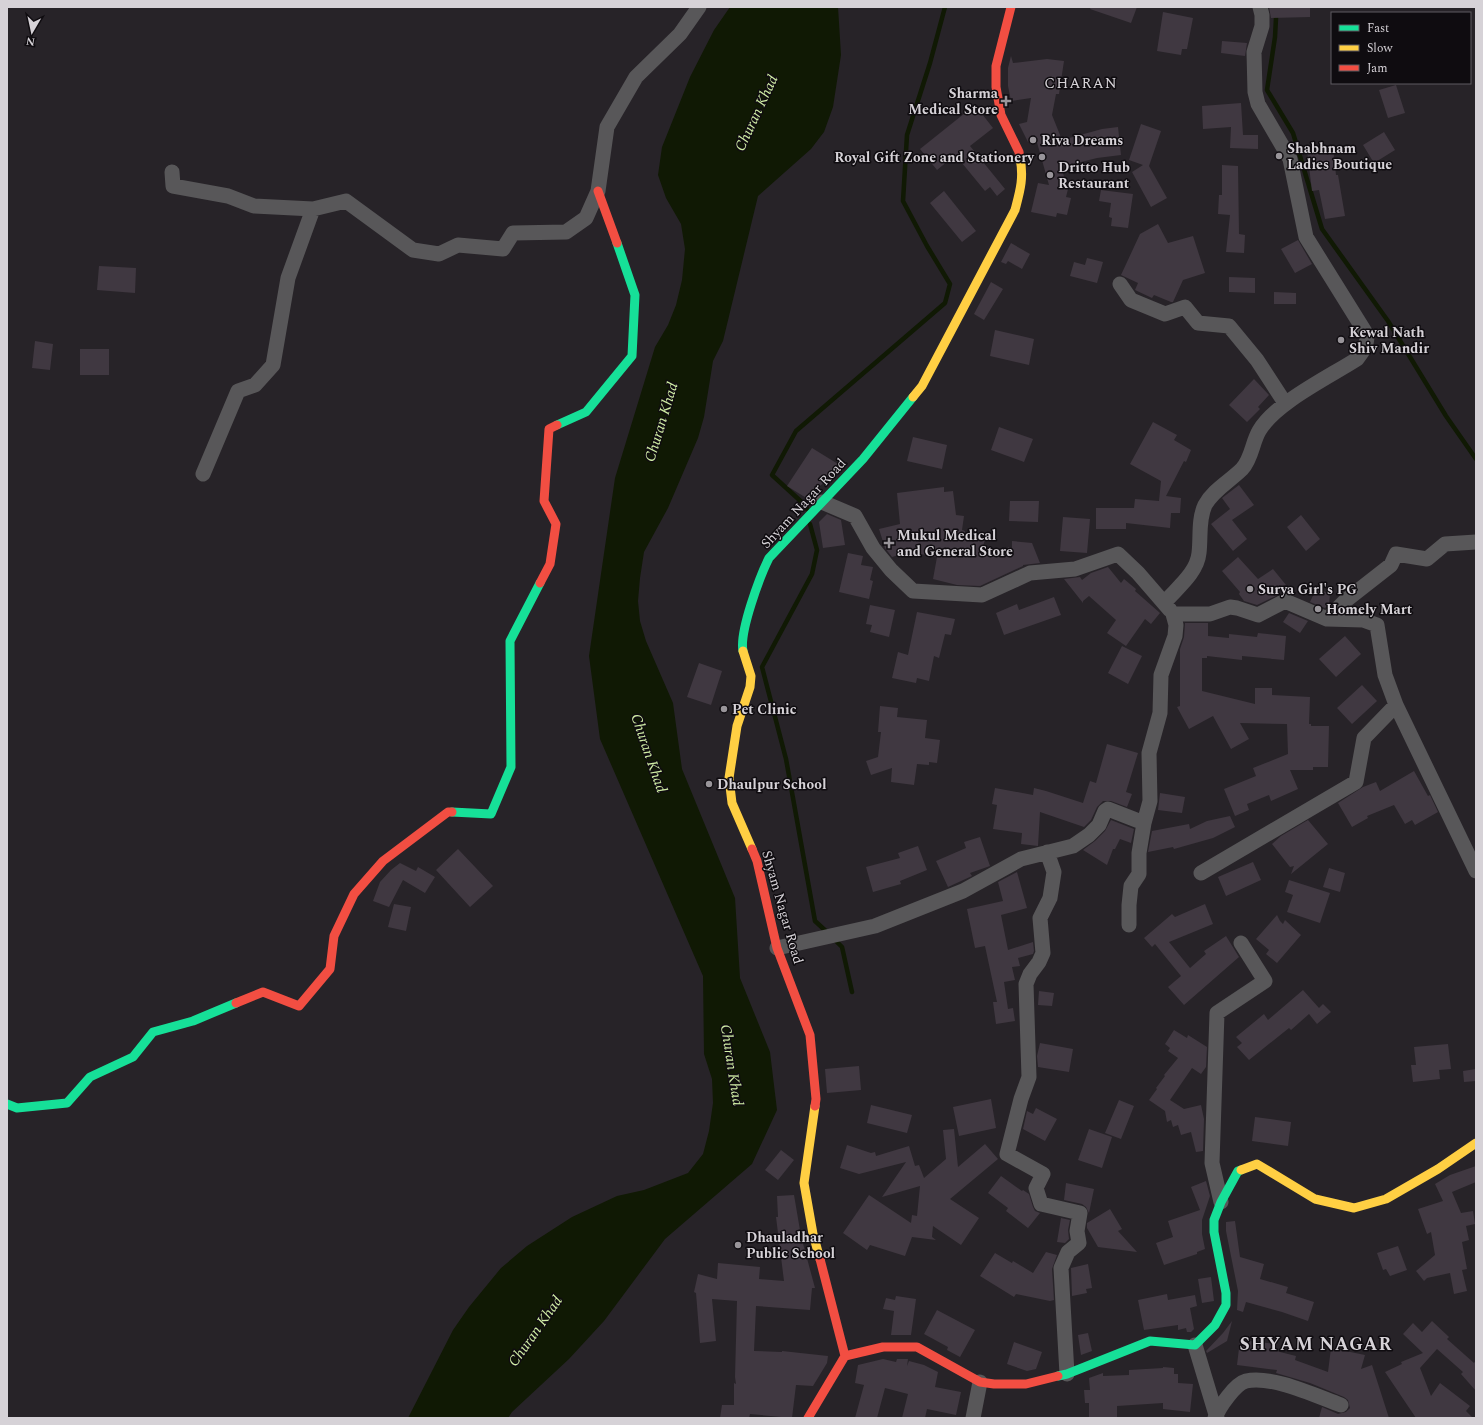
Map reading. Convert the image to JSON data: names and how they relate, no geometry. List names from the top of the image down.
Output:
{
  "streets": {
    "street": ["Shyam Nagar Road"]
  },
  "districts": ["CHARAN", "SHYAM NAGAR"],
  "water": ["Churan Khad"],
  "places": {
    "health": ["Sharma Medical Store", "Mukul Medical and General Store"],
    "other": [
      "Riva Dreams",
      "Shabhnam Ladies Boutique",
      "Royal Gift Zone and Stationery",
      "Dritto Hub Restaurant",
      "Kewal Nath Shiv Mandir",
      "Surya Girl's PG",
      "Homely Mart",
      "Pet Clinic",
      "Dhaulpur School",
      "Dhauladhar Public School"
    ]
  },
  "legend": ["Fast", "Slow", "Jam"],
  "north": "bottom"
}
